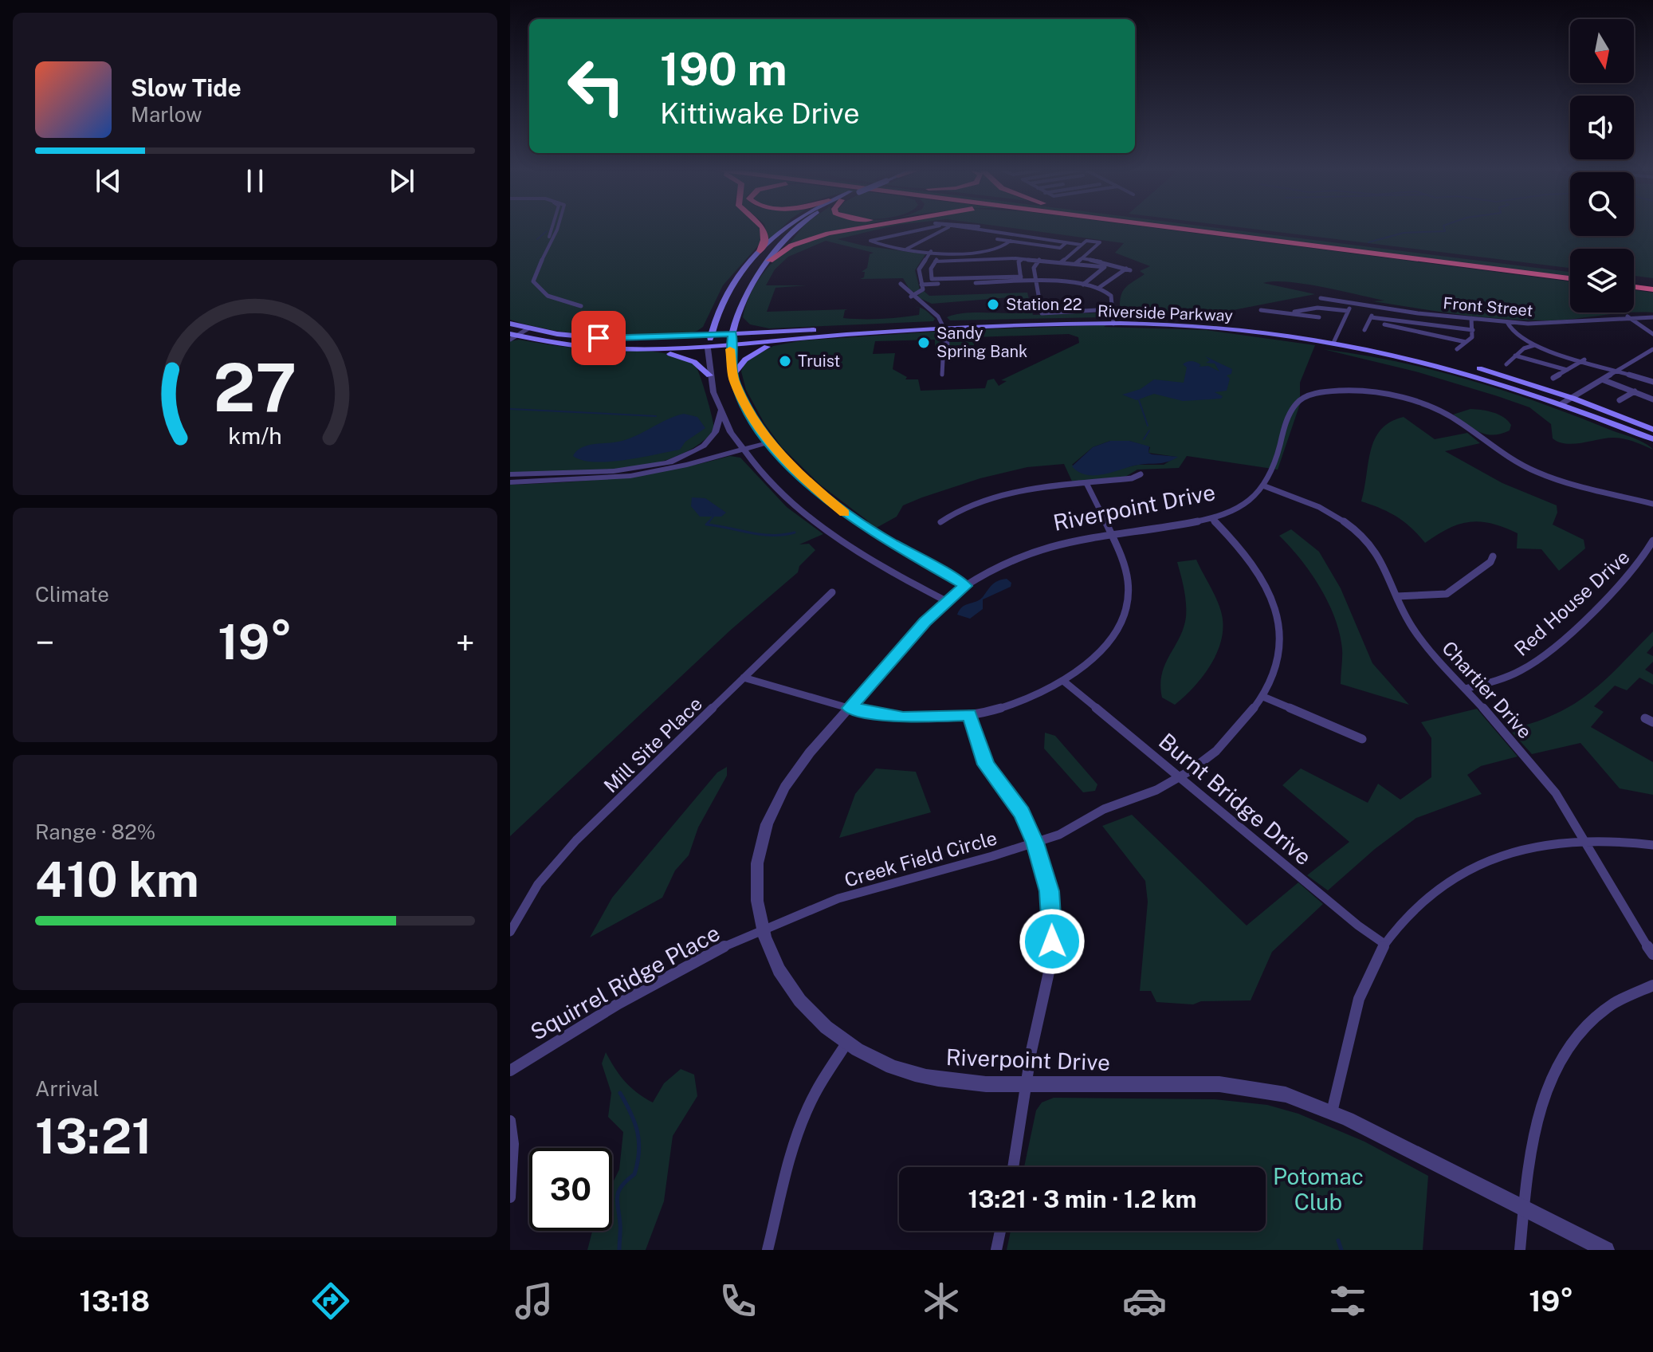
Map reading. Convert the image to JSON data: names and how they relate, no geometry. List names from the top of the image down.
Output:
{
  "streets": {
    "main road": ["Riverside Parkway"],
    "street": [
      "Front Street",
      "Riverpoint Drive",
      "Red House Drive",
      "Chartier Drive",
      "Mill Site Place",
      "Burnt Bridge Drive",
      "Creek Field Circle",
      "Squirrel Ridge Place"
    ]
  },
  "crossings": [
    ["Riverpoint Drive", "Chartier Drive"],
    ["Riverpoint Drive", "Creek Field Circle"],
    ["Riverpoint Drive", "Squirrel Ridge Place"],
    ["Red House Drive", "Chartier Drive"],
    ["Burnt Bridge Drive", "Creek Field Circle"],
    ["Creek Field Circle", "Squirrel Ridge Place"]
  ],
  "parks": ["Potomac Club"],
  "places": ["Station 22", "Sandy Spring Bank", "Truist"],
  "north": "bottom",
  "page": {
    "turn": ["190 m", "Kittiwake Drive"],
    "song": ["Slow Tide", "Marlow"],
    "tile": [
      "Climate",
      ["Range · 82%", "410 km"],
      ["Arrival", "13:21"]
    ],
    "heat": ["−", "19°", "+"],
    "limit": "30",
    "trip": "13:21 · 3 min · 1.2 km",
    "tabs": ["13:18", "19°"],
    "gauge": ["27", "km/h"]
  }
}
